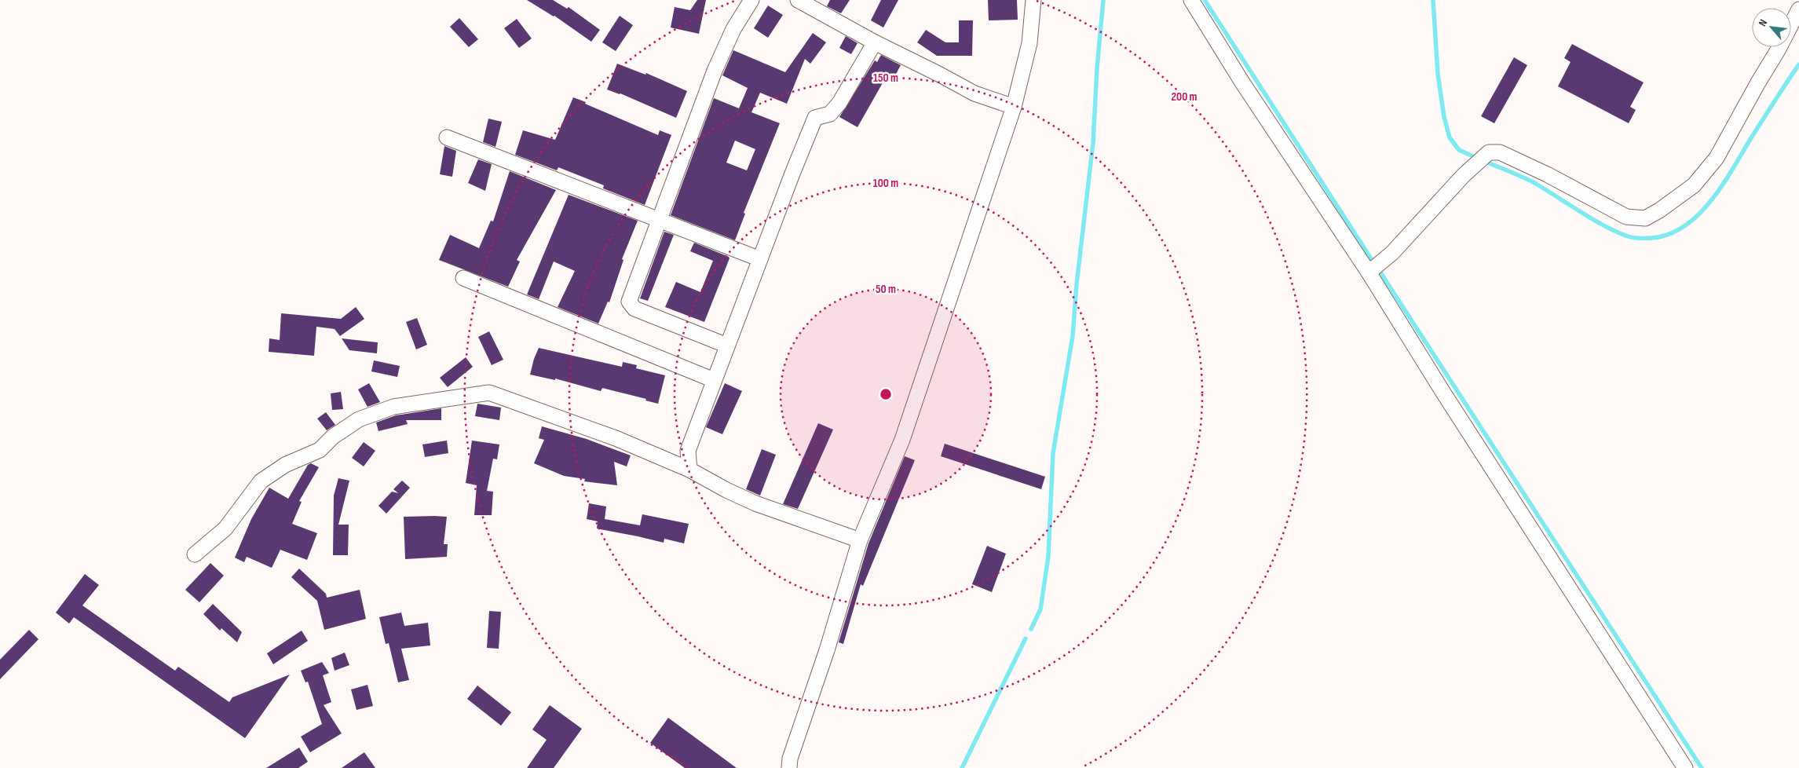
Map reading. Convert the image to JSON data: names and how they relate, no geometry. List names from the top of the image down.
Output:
{
  "north": "top left",
  "rings": [
    "150 m",
    "200 m",
    "100 m",
    "50 m"
  ]
}
